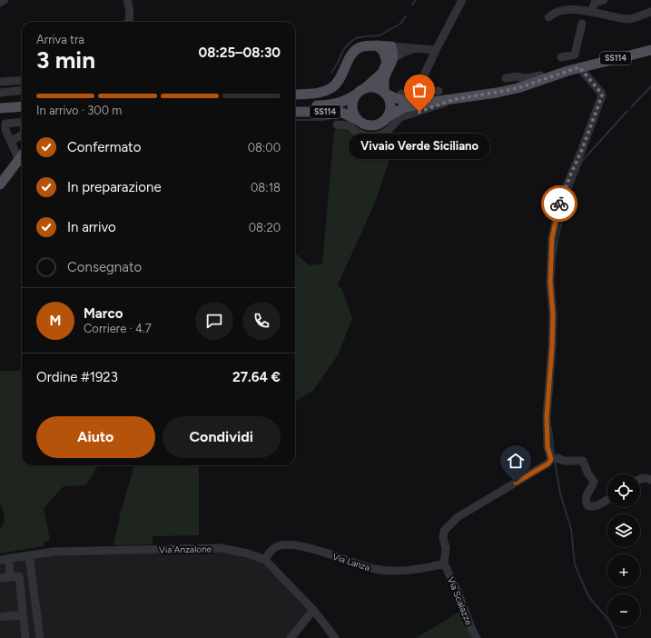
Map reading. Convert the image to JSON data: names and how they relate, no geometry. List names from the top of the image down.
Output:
{
  "streets": {
    "main road": ["SS114"],
    "street": ["Via Anzalone", "Via Lanza", "Via Scalazze"]
  },
  "crossings": [
    ["Via Anzalone", "Via Lanza"],
    ["Via Lanza", "Via Scalazze"]
  ],
  "places": ["Vivaio Verde Siciliano"],
  "page": {
    "heading": ["3 min", "Arriva tra", "08:25–08:30"],
    "panel": [
      "Marco",
      "Corriere · 4.7",
      "Ordine #1923",
      "27.64 €"
    ],
    "bar": "In arrivo · 300 m",
    "list": [
      ["Confermato", "08:00"],
      ["In preparazione", "08:18"],
      ["In arrivo", "08:20"],
      "Consegnato"
    ],
    "bubble": "Vivaio Verde Siciliano",
    "round": "M",
    "buttons": ["Aiuto", "Condividi"],
    "map_buttons": ["+", "−"]
  }
}
